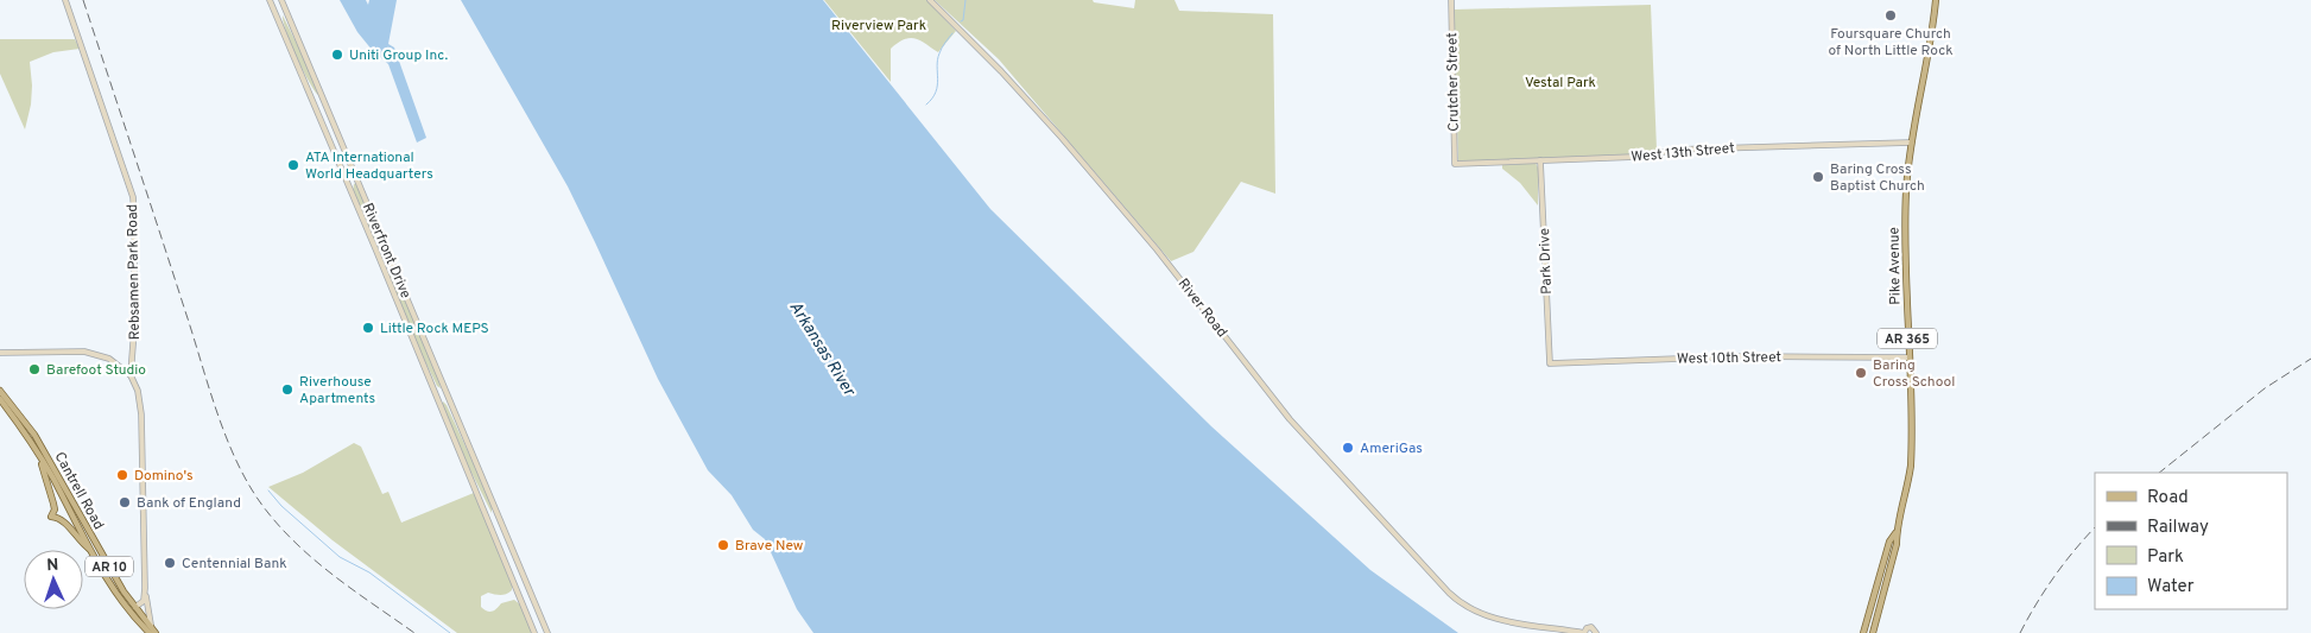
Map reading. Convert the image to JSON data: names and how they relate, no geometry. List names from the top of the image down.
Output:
{
  "streets": {
    "main road": [
      "Pike Avenue",
      "AR 365",
      "Cantrell Road",
      "AR 10"
    ],
    "street": [
      "Crutcher Street",
      "West 13th Street",
      "Riverfront Drive",
      "Park Drive",
      "Rebsamen Park Road",
      "River Road",
      "West 10th Street"
    ]
  },
  "crossings": [
    ["Crutcher Street", "West 13th Street"],
    ["West 13th Street", "Park Drive"],
    ["West 13th Street", "Pike Avenue"],
    ["Park Drive", "West 10th Street"],
    ["Pike Avenue", "West 10th Street"],
    ["Rebsamen Park Road", "Cantrell Road"]
  ],
  "water": ["Arkansas River"],
  "parks": ["Riverview Park", "Vestal Park"],
  "places": [
    "Foursquare Church of North Little Rock",
    "Uniti Group Inc.",
    "ATA International World Headquarters",
    "Baring Cross Baptist Church",
    "Little Rock MEPS",
    "Barefoot Studio",
    "Baring Cross School",
    "Riverhouse Apartments",
    "AmeriGas",
    "Domino's",
    "Bank of England",
    "Brave New",
    "Centennial Bank"
  ],
  "legend": [
    "Road",
    "Railway",
    "Park",
    "Water"
  ],
  "north": "top"
}
